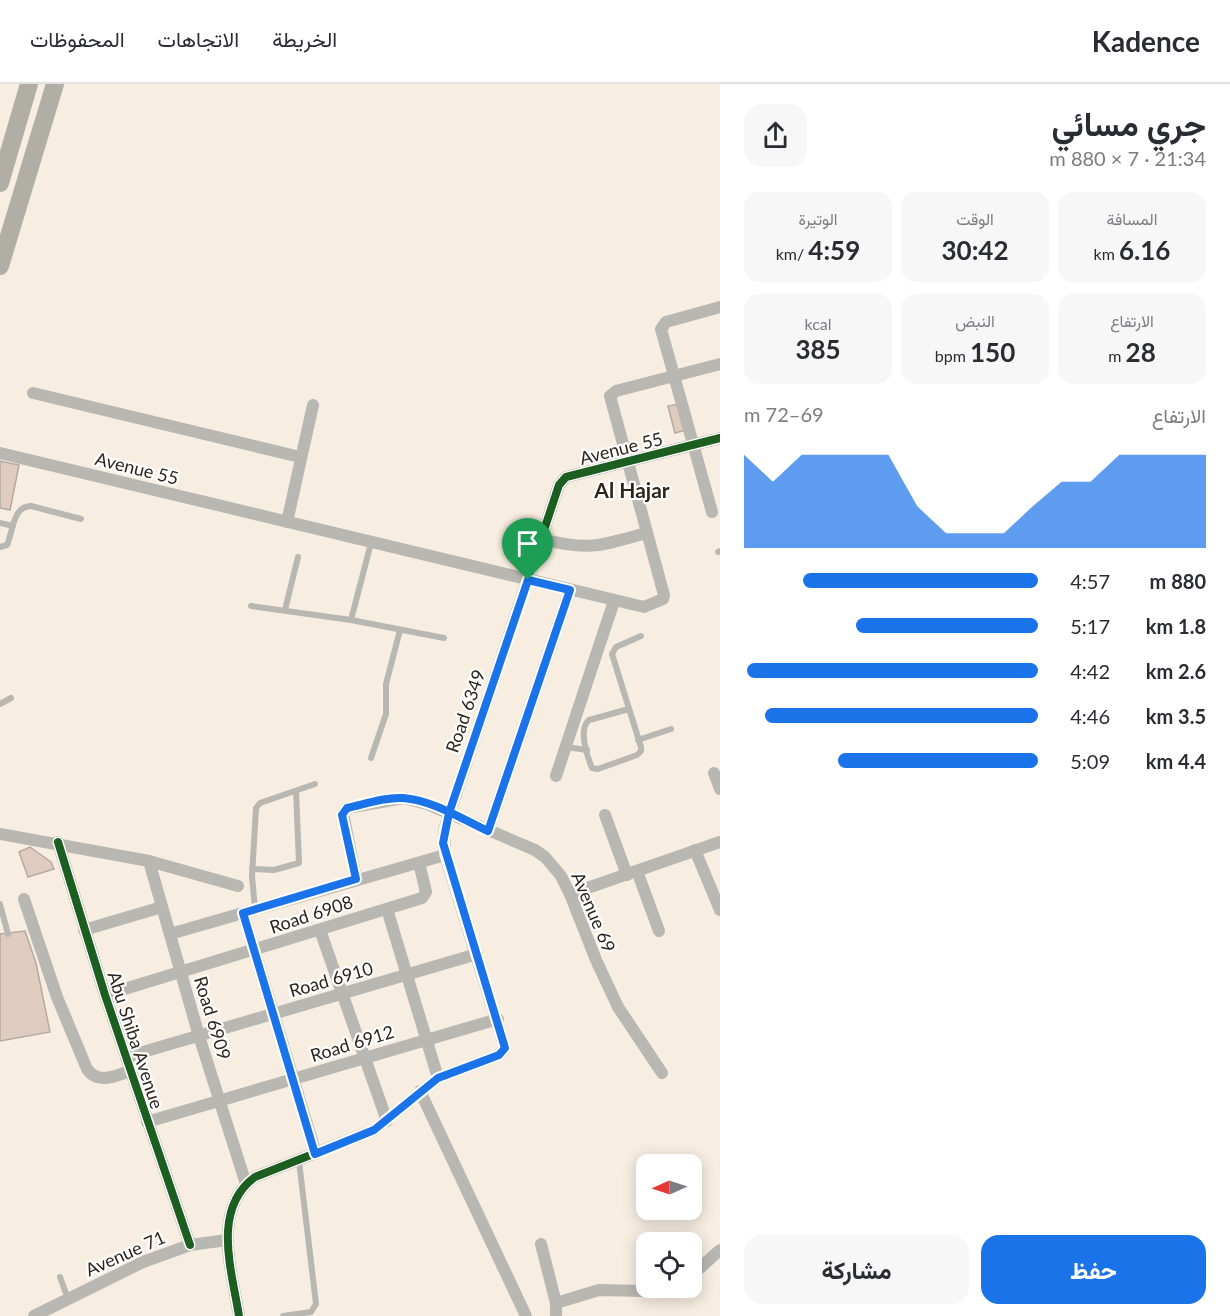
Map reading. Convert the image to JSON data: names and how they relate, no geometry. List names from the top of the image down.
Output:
{
  "streets": {
    "street": [
      "Avenue 55",
      "Road 6349",
      "Avenue 69",
      "Road 6908",
      "Road 6910",
      "Road 6909",
      "Abu Shiba Avenue",
      "Road 6912",
      "Avenue 71"
    ]
  },
  "crossings": [
    ["Avenue 55", "Road 6349"],
    ["Road 6349", "Avenue 69"],
    ["Road 6349", "Road 6910"],
    ["Road 6349", "Road 6912"],
    ["Road 6908", "Road 6909"],
    ["Road 6908", "Abu Shiba Avenue"],
    ["Road 6910", "Road 6909"],
    ["Road 6910", "Abu Shiba Avenue"],
    ["Road 6909", "Road 6912"],
    ["Abu Shiba Avenue", "Road 6912"],
    ["Abu Shiba Avenue", "Avenue 71"]
  ],
  "districts": ["Al Hajar"],
  "north": "left",
  "page": {
    "header": "Kadence",
    "nav": ["الخريطة", "الاتجاهات", "المحفوظات"],
    "heading": ["جري مسائي", "21:34 · 7 × 880 m"],
    "stats": [
      ["المسافة", "6.16 km"],
      ["الوقت", "30:42"],
      ["الوتيرة", "4:59 /km"],
      ["الارتفاع", "28 m"],
      ["النبض", "150 bpm"],
      ["kcal", "385"]
    ],
    "chart": ["الارتفاع", "69–72 m"],
    "list": [
      {
        "name": "880 m",
        "note": "4:57"
      },
      {
        "name": "1.8 km",
        "note": "5:17"
      },
      {
        "name": "2.6 km",
        "note": "4:42"
      },
      {
        "name": "3.5 km",
        "note": "4:46"
      },
      {
        "name": "4.4 km",
        "note": "5:09"
      }
    ],
    "buttons": ["حفظ", "مشاركة"]
  }
}
